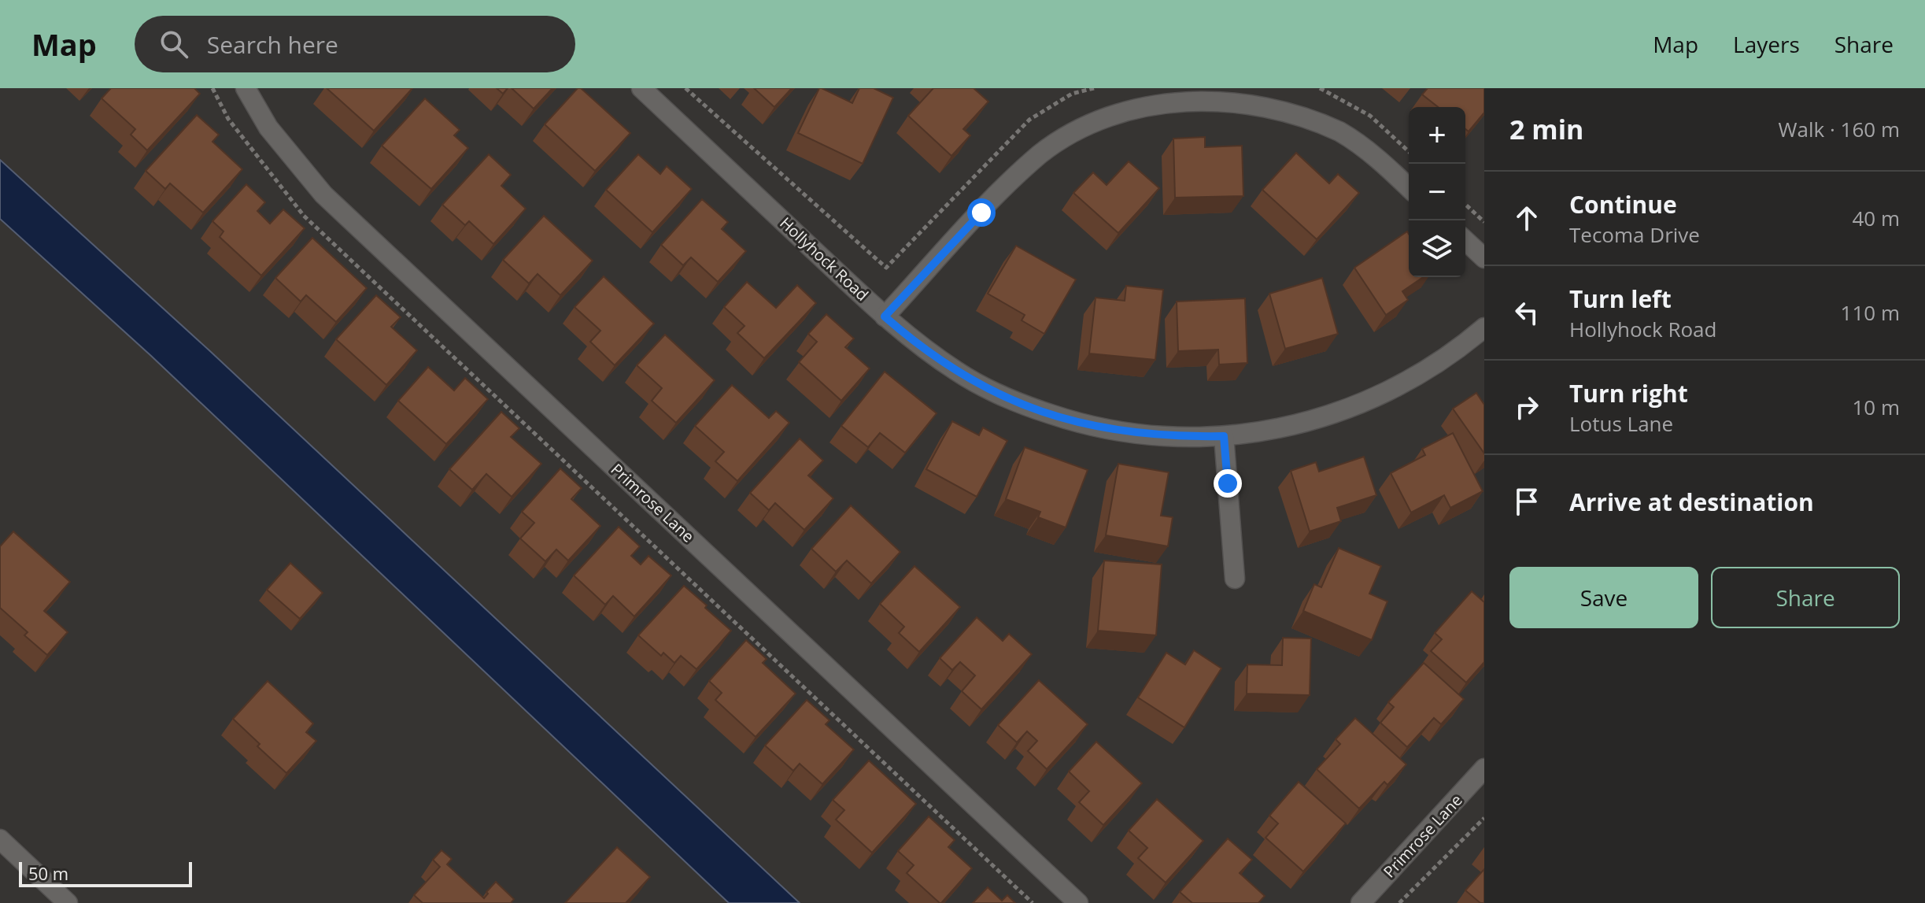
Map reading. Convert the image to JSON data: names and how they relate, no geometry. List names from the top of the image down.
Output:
{
  "streets": {
    "street": ["Hollyhock Road", "Primrose Lane"]
  },
  "scale_bar": "50 m",
  "page": {
    "header": "Map",
    "search": "Search here",
    "nav": ["Map", "Layers", "Share"],
    "heading": ["2 min", "Walk · 160 m"],
    "map_buttons": ["+", "−"],
    "list": [
      ["Continue", "Tecoma Drive", "40 m"],
      ["Turn left", "Hollyhock Road", "110 m"],
      ["Turn right", "Lotus Lane", "10 m"],
      "Arrive at destination"
    ],
    "buttons": ["Save", "Share"],
    "scale": "50 m"
  }
}
